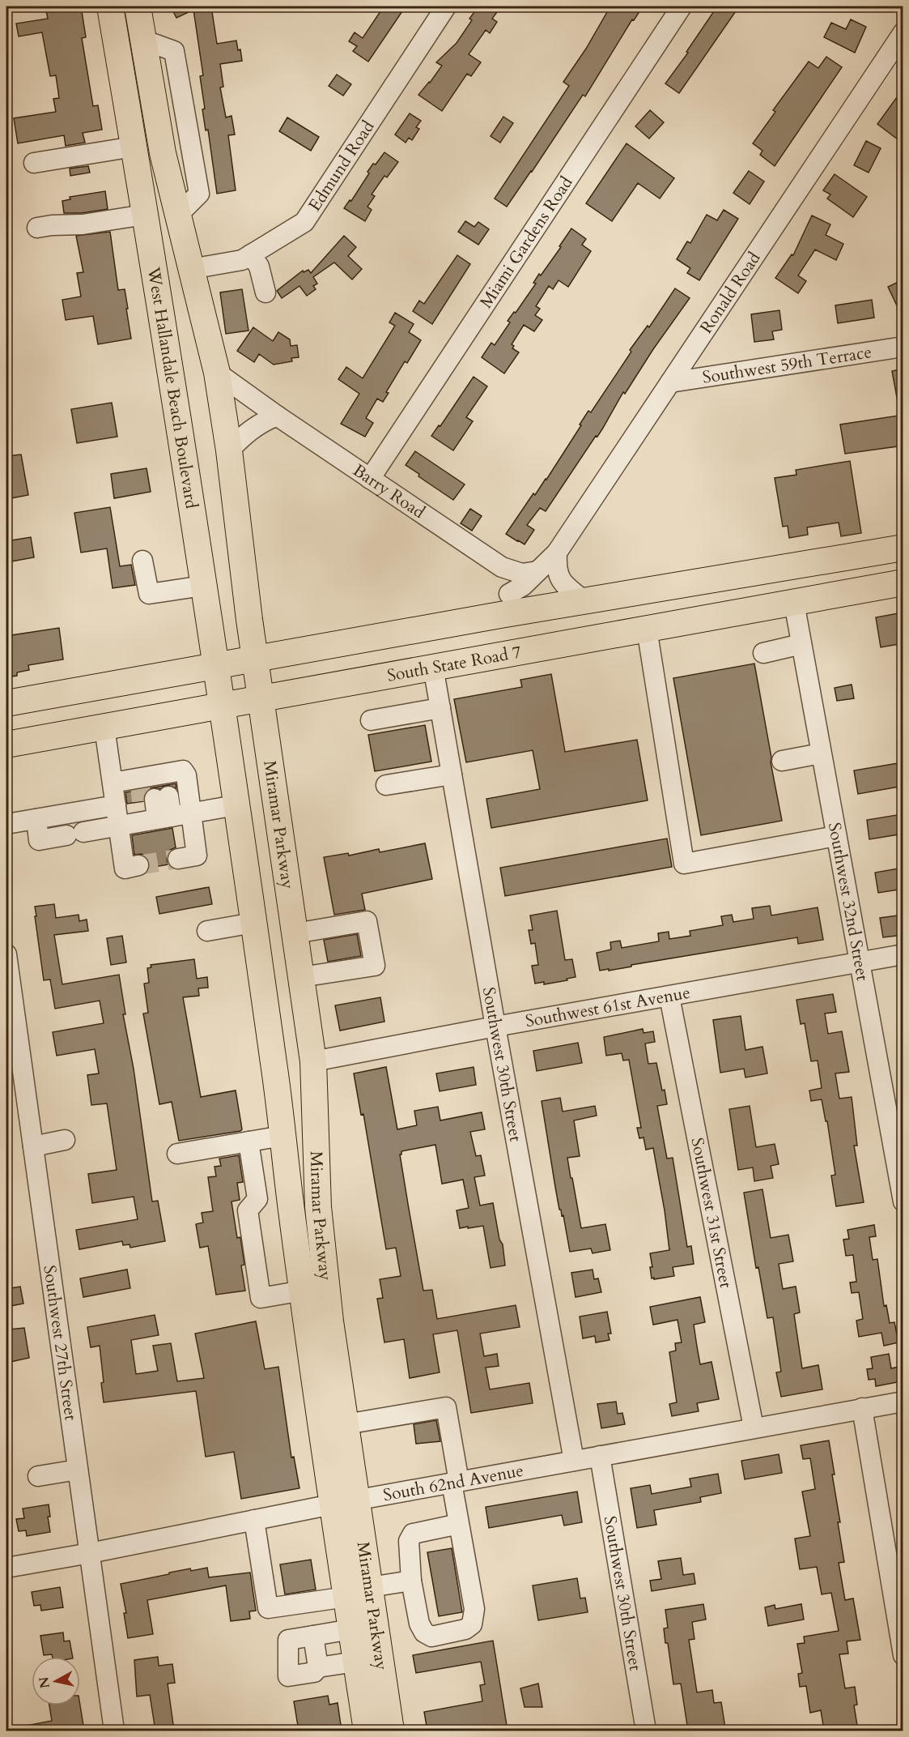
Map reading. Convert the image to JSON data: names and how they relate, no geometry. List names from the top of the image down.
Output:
{
  "streets": {
    "main road": ["West Hallandale Beach Boulevard", "South State Road 7", "Miramar Parkway"],
    "street": [
      "Edmund Road",
      "Miami Gardens Road",
      "Ronald Road",
      "Southwest 59th Terrace",
      "Barry Road",
      "Southwest 32nd Street",
      "Southwest 61st Avenue",
      "Southwest 30th Street",
      "Southwest 31st Street",
      "Southwest 27th Street",
      "South 62nd Avenue"
    ]
  },
  "crossings": [
    ["Edmund Road", "West Hallandale Beach Boulevard"],
    ["Miami Gardens Road", "Barry Road"],
    ["Ronald Road", "Southwest 59th Terrace"],
    ["Ronald Road", "Barry Road"],
    ["West Hallandale Beach Boulevard", "South State Road 7"],
    ["West Hallandale Beach Boulevard", "Miramar Parkway"],
    ["South State Road 7", "Miramar Parkway"],
    ["South State Road 7", "Southwest 32nd Street"],
    ["South State Road 7", "Southwest 30th Street"],
    ["Miramar Parkway", "Southwest 61st Avenue"],
    ["Miramar Parkway", "South 62nd Avenue"],
    ["Southwest 32nd Street", "Southwest 61st Avenue"],
    ["Southwest 61st Avenue", "Southwest 30th Street"],
    ["Southwest 61st Avenue", "Southwest 31st Street"],
    ["Southwest 30th Street", "South 62nd Avenue"],
    ["Southwest 31st Street", "South 62nd Avenue"],
    ["Southwest 27th Street", "South 62nd Avenue"]
  ],
  "north": "left"
}
